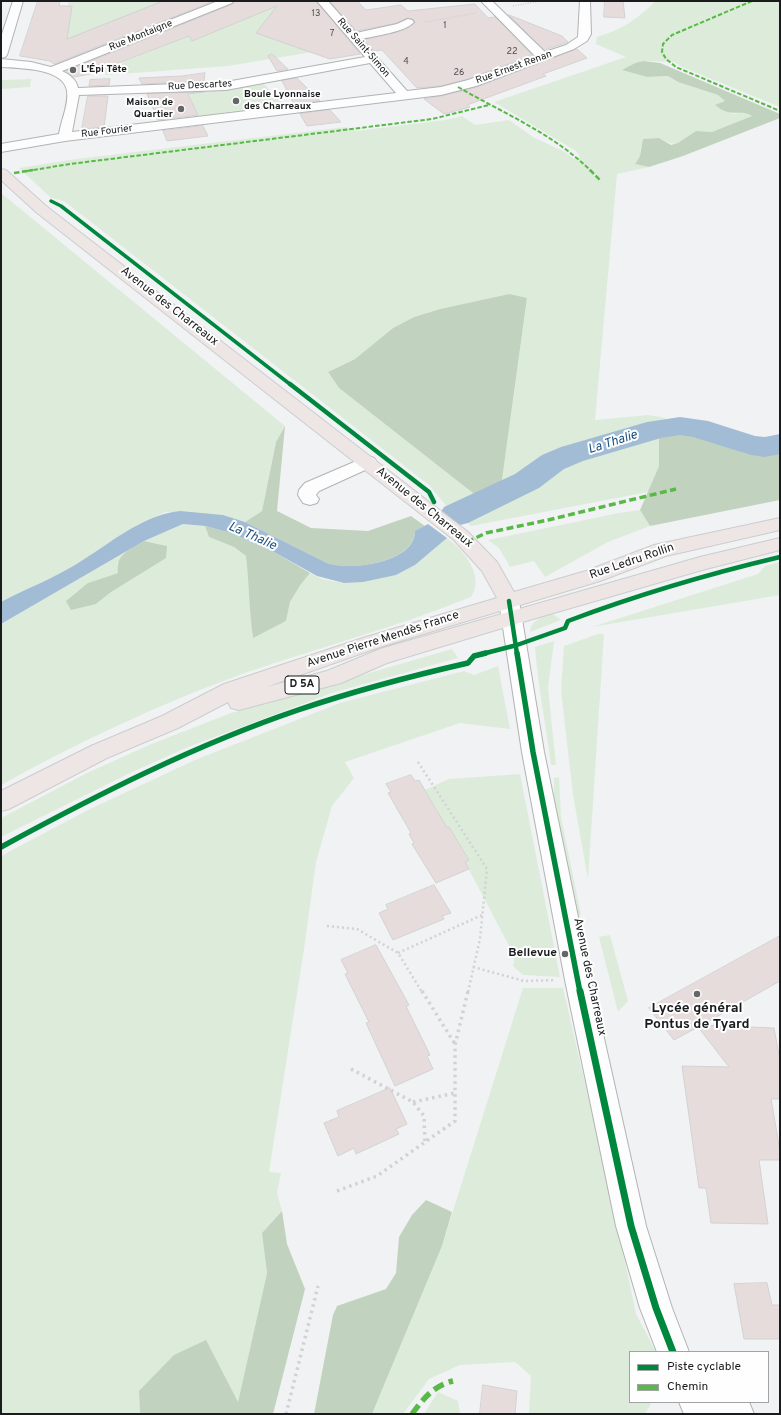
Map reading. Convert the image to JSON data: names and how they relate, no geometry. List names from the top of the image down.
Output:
{
  "streets": {
    "main road": [
      "Avenue des Charreaux",
      "Rue Ledru Rollin",
      "Avenue Pierre Mendès France",
      "D 5A"
    ],
    "street": [
      "Rue Montaigne",
      "Rue Saint-Simon",
      "Rue Ernest Renan",
      "Rue Descartes",
      "Rue Fourier"
    ]
  },
  "crossings": [
    ["Rue Saint-Simon", "Rue Ernest Renan"],
    ["Rue Saint-Simon", "Rue Descartes"],
    ["Rue Saint-Simon", "Rue Fourier"],
    ["Rue Ernest Renan", "Rue Fourier"],
    ["Avenue des Charreaux", "Rue Ledru Rollin"],
    ["Avenue des Charreaux", "Avenue Pierre Mendès France"],
    ["Rue Ledru Rollin", "Avenue Pierre Mendès France"]
  ],
  "water": ["La Thalie"],
  "places": [
    "L'Épi Tête",
    "Boule Lyonnaise des Charreaux",
    "Maison de Quartier",
    "Bellevue",
    "Lycée général Pontus de Tyard"
  ],
  "house_numbers": [
    "13",
    "1",
    "7",
    "22",
    "4",
    "26"
  ],
  "legend": ["Piste cyclable", "Chemin"]
}
